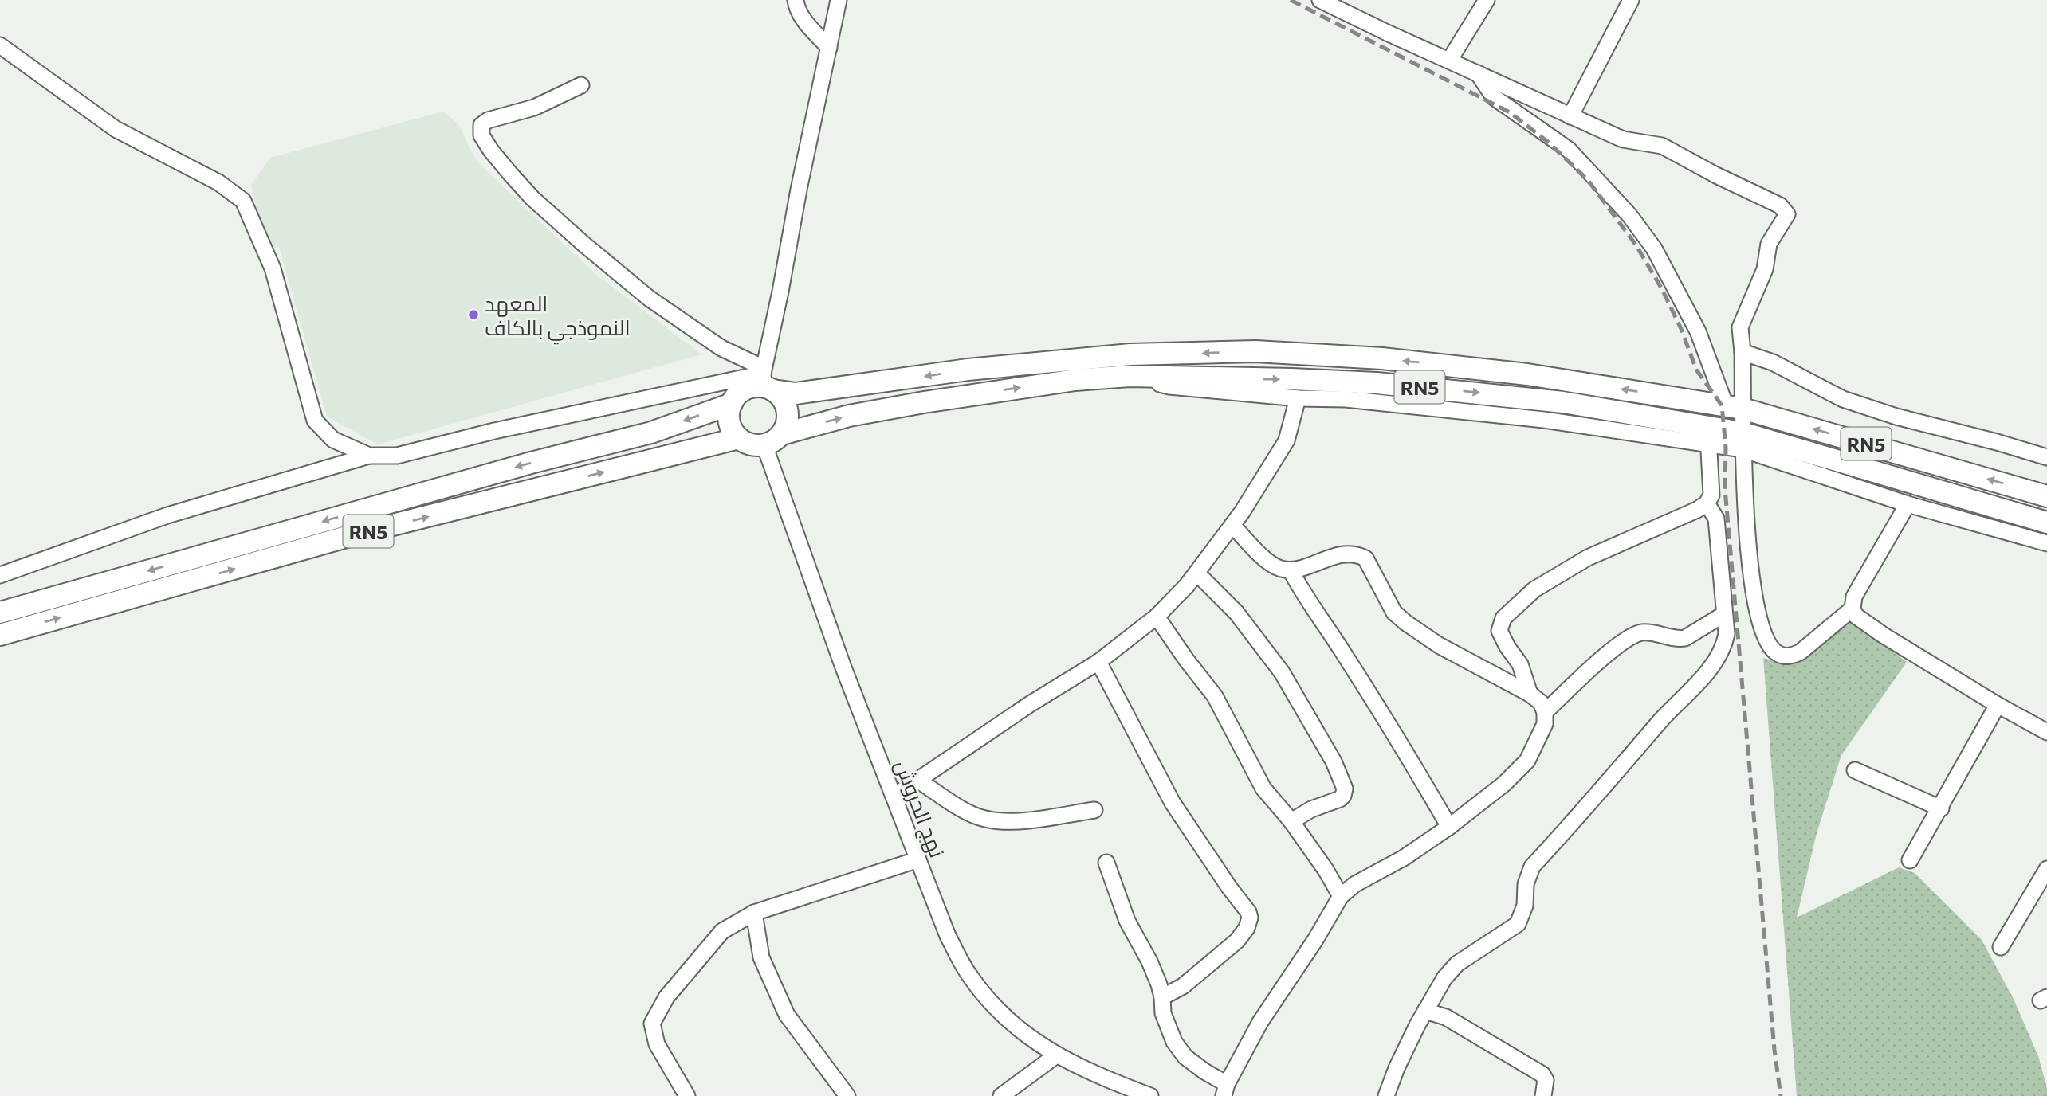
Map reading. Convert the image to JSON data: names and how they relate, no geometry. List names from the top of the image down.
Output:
{
  "streets": {
    "main road": ["RN5"],
    "street": ["نهج الحروش"]
  },
  "crossings": [
    ["RN5", "نهج الحروش"]
  ],
  "places": ["المعهد النموذجي بالكاف"]
}
